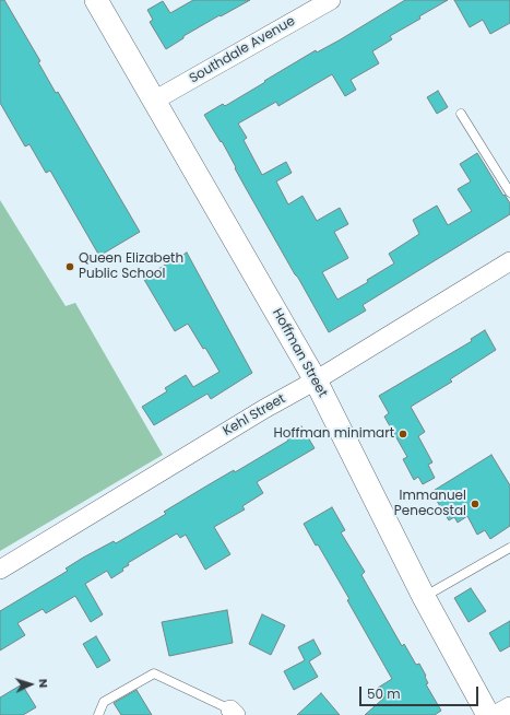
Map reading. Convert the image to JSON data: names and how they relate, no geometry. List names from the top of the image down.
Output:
{
  "streets": {
    "street": ["Southdale Avenue", "Hoffman Street", "Kehl Street"]
  },
  "crossings": [
    ["Southdale Avenue", "Hoffman Street"],
    ["Hoffman Street", "Kehl Street"]
  ],
  "places": ["Queen Elizabeth Public School", "Hoffman minimart", "Immanuel Penecostal"],
  "scale_bar": "50 m",
  "north": "right"
}
